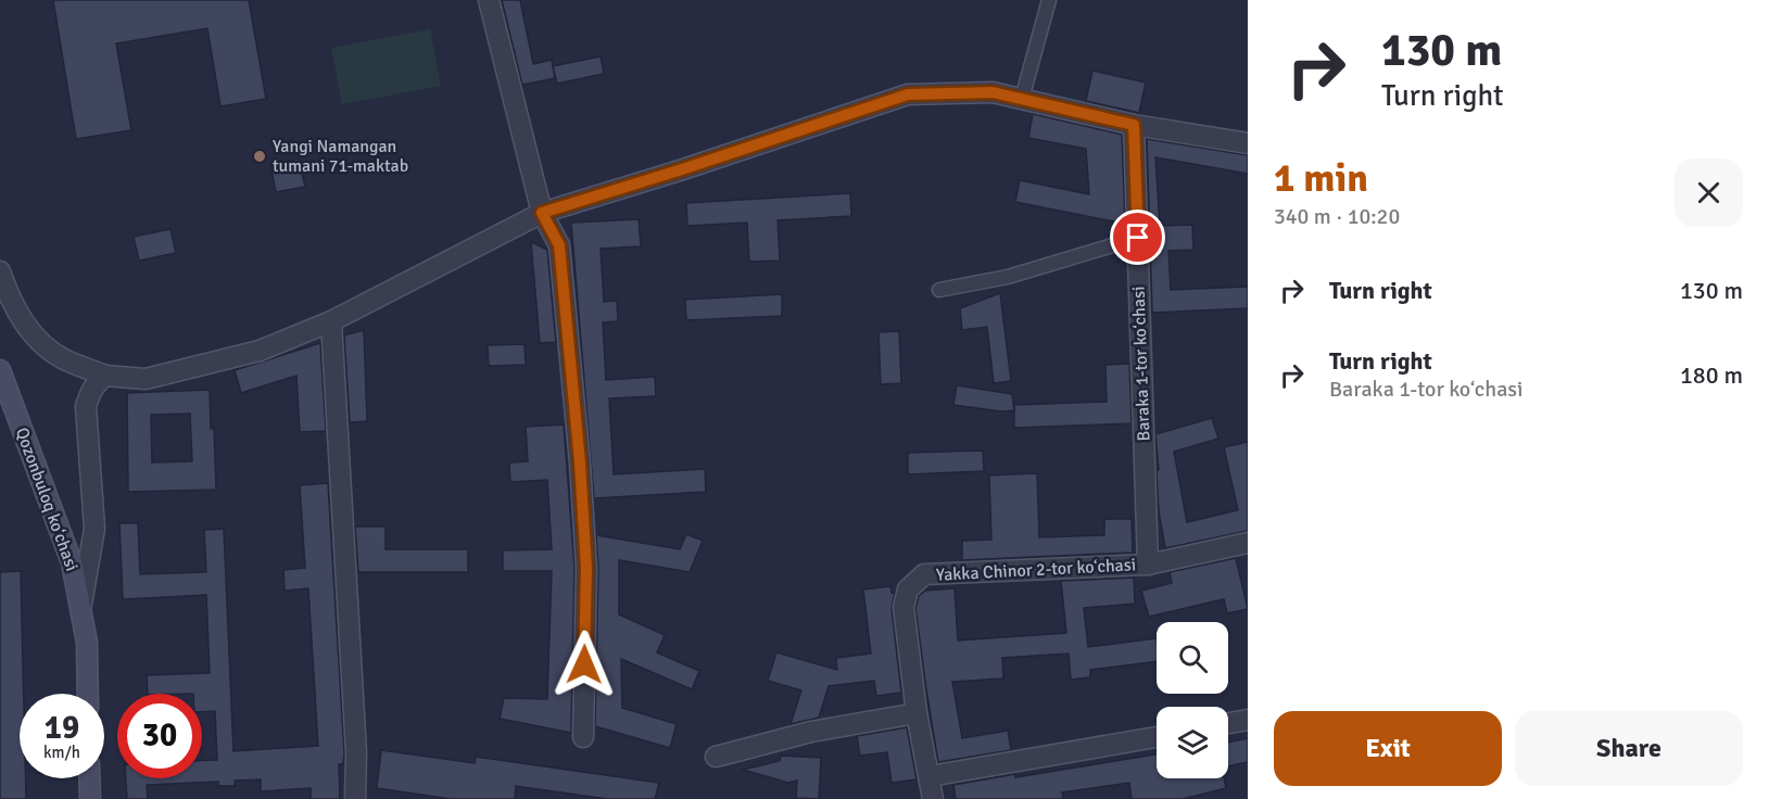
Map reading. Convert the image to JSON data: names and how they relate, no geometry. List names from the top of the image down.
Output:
{
  "streets": {
    "main road": ["Qozonbuloq koʻchasi"],
    "street": ["Baraka 1-tor koʻchasi", "Yakka Chinor 2-tor koʻchasi"]
  },
  "crossings": [
    ["Baraka 1-tor koʻchasi", "Yakka Chinor 2-tor koʻchasi"]
  ],
  "places": ["Yangi Namangan tumani 71-maktab"],
  "page": {
    "turn": ["130 m", "Turn right"],
    "heading": ["1 min", "340 m · 10:20"],
    "list": [
      {
        "name": "Turn right",
        "value": "130 m"
      },
      {
        "name": "Turn right",
        "note": "Baraka 1-tor koʻchasi",
        "value": "180 m"
      }
    ],
    "speed": "19 km/h",
    "limit": "30",
    "buttons": ["Exit", "Share"]
  }
}
